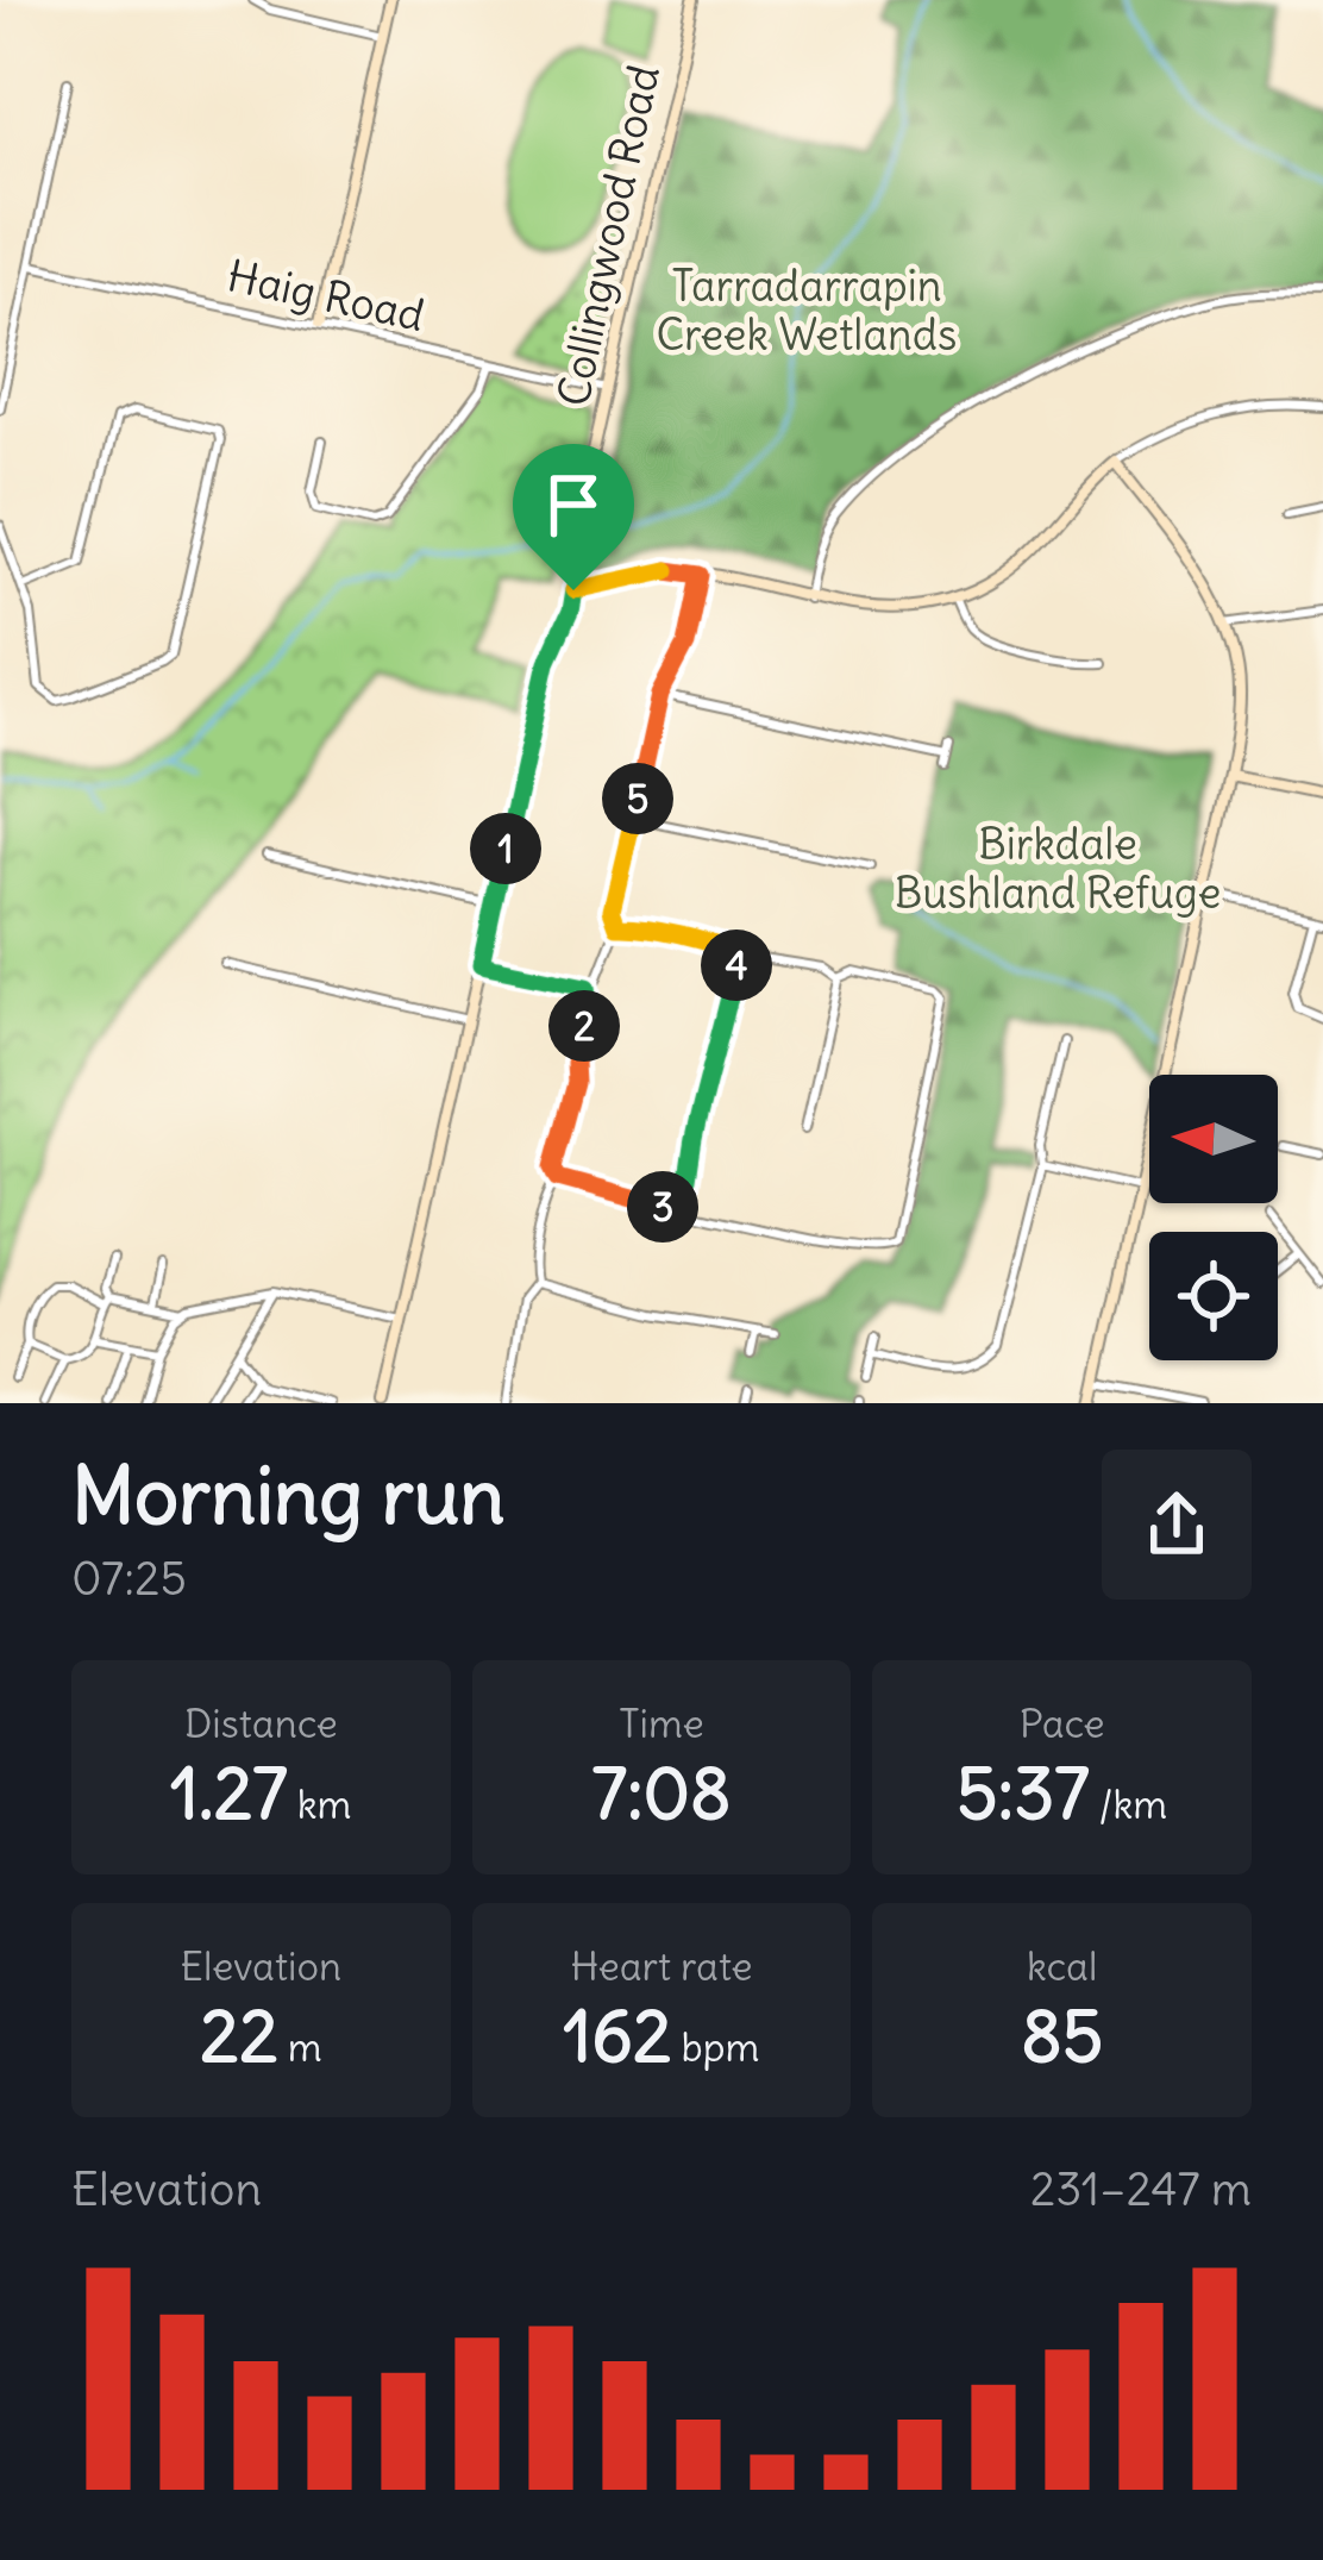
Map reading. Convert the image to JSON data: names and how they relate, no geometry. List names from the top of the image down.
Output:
{
  "streets": {
    "street": ["Collingwood Road", "Haig Road"]
  },
  "crossings": [
    ["Collingwood Road", "Haig Road"]
  ],
  "parks": ["Tarradarrapin Creek Wetlands", "Birkdale Bushland Refuge"],
  "north": "left",
  "page": {
    "pins": [
      "5",
      "1",
      "4",
      "2",
      "3"
    ],
    "heading": ["Morning run", "07:25"],
    "stats": [
      ["Distance", "1.27 km"],
      ["Time", "7:08"],
      ["Pace", "5:37 /km"],
      ["Elevation", "22 m"],
      ["Heart rate", "162 bpm"],
      ["kcal", "85"]
    ],
    "chart": ["Elevation", "231–247 m"]
  }
}
